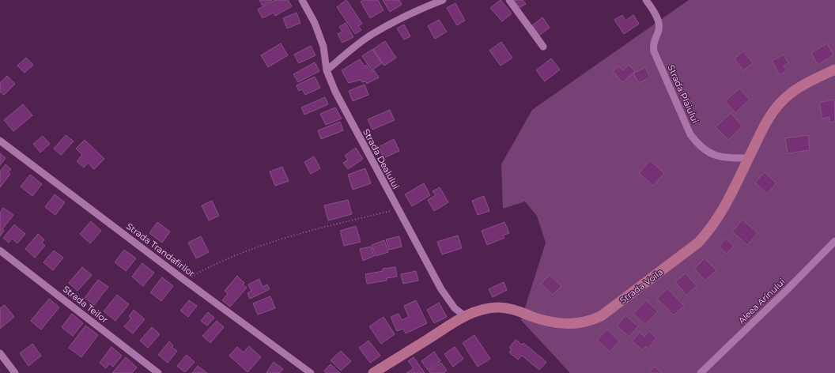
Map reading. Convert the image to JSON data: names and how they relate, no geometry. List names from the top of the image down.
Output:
{
  "streets": {
    "main road": ["Strada Voila"],
    "street": [
      "Strada Plaiului",
      "Strada Dealului",
      "Strada Trandafirilor",
      "Aleea Arinului",
      "Strada Teilor"
    ]
  },
  "crossings": [
    ["Strada Plaiului", "Strada Voila"],
    ["Strada Dealului", "Strada Voila"]
  ]
}
